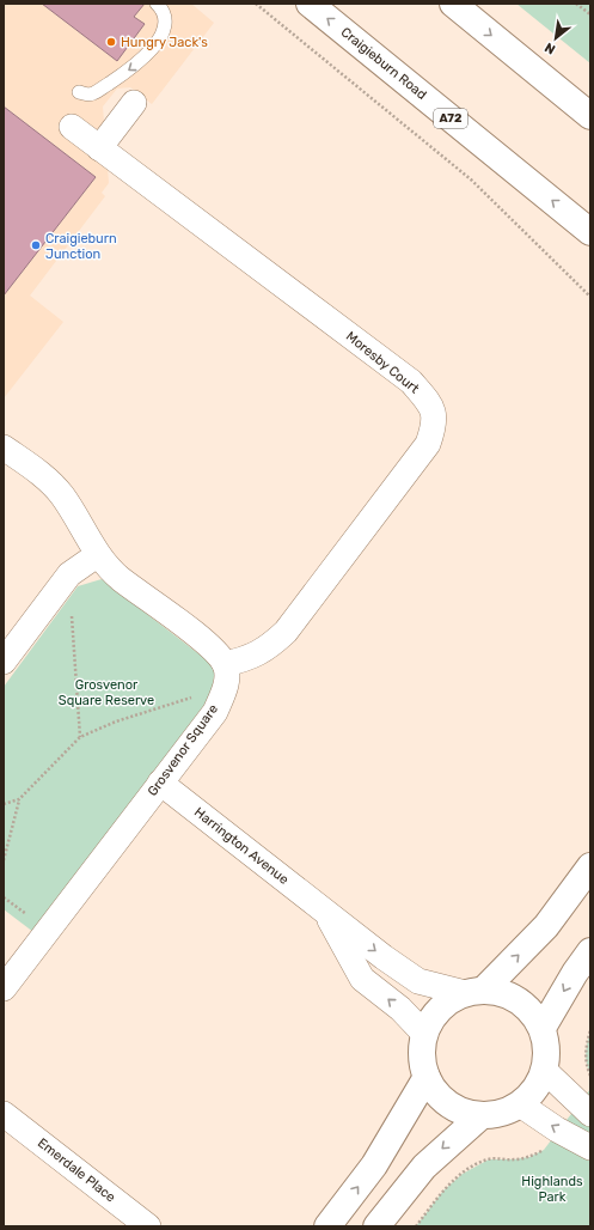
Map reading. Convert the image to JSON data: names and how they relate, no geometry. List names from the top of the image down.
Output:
{
  "streets": {
    "street": [
      "Craigieburn Road",
      "A72",
      "Moresby Court",
      "Grosvenor Square",
      "Harrington Avenue",
      "Emerdale Place"
    ]
  },
  "crossings": [
    ["Moresby Court", "Grosvenor Square"],
    ["Grosvenor Square", "Harrington Avenue"]
  ],
  "parks": ["Grosvenor Square Reserve", "Highlands Park"],
  "places": ["Hungry Jack's", "Craigieburn Junction"],
  "north": "bottom left"
}
